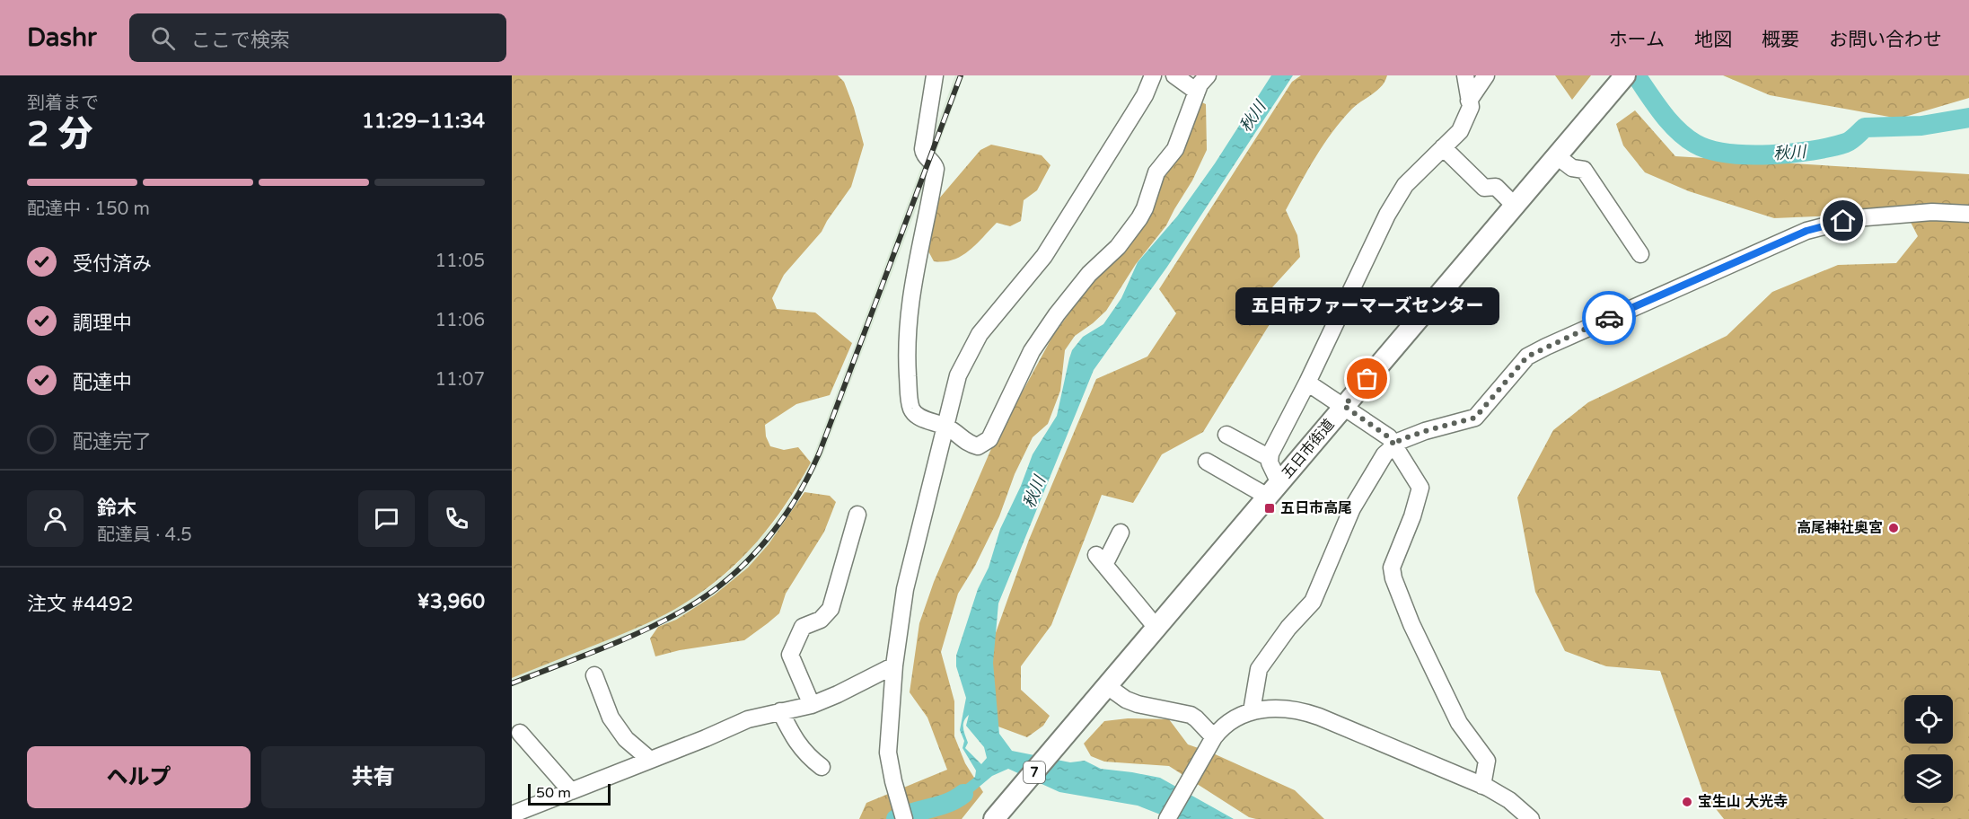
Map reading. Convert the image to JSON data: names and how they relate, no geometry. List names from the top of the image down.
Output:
{
  "streets": {
    "main road": ["五日市街道", "7"]
  },
  "water": ["秋川"],
  "places": {
    "other": ["五日市ファーマーズセンター", "高尾神社奥宮", "宝生山 大光寺"],
    "transit": ["五日市高尾"]
  },
  "scale_bar": "50 m",
  "page": {
    "header": "Dashr",
    "search": "ここで検索",
    "nav": [
      "ホーム",
      "地図",
      "概要",
      "お問い合わせ"
    ],
    "heading": ["2 分", "到着まで", "11:29–11:34"],
    "panel": [
      "鈴木",
      "配達員 · 4.5",
      "注文 #4492",
      "¥3,960"
    ],
    "bar": "配達中 · 150 m",
    "list": [
      ["受付済み", "11:05"],
      ["調理中", "11:06"],
      ["配達中", "11:07"],
      "配達完了"
    ],
    "bubble": "五日市ファーマーズセンター",
    "buttons": ["ヘルプ", "共有"],
    "scale": "50 m"
  }
}
